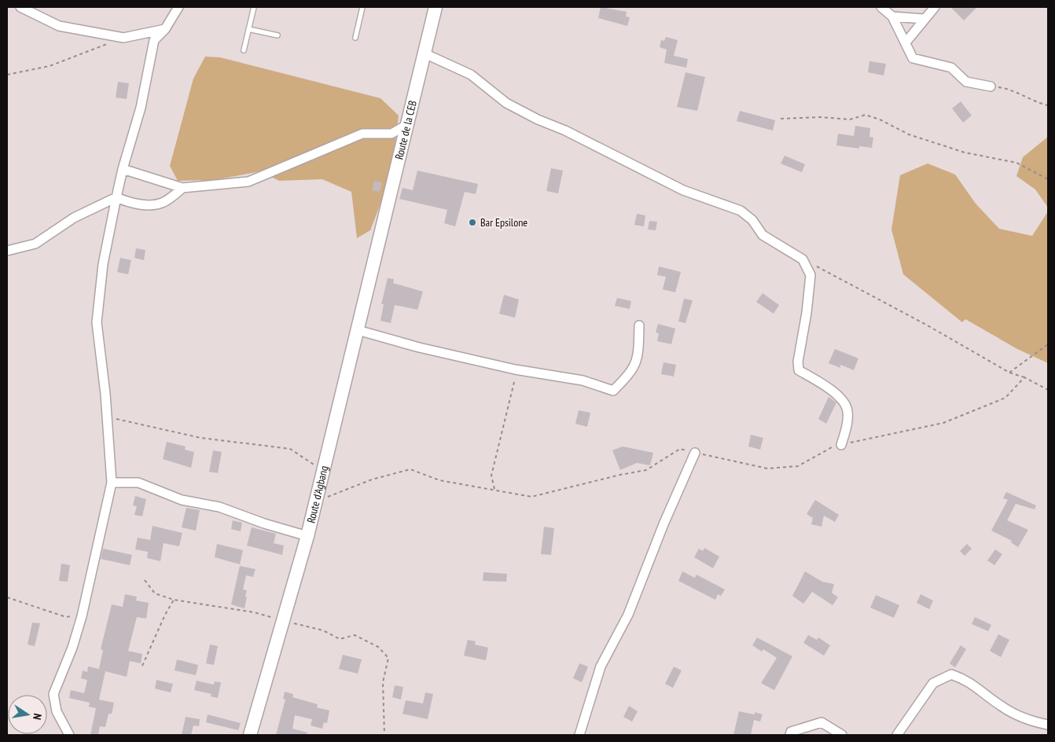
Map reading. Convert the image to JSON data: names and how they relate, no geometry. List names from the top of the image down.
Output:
{
  "streets": {
    "main road": ["Route de la CEB", "Route d'Agbang"]
  },
  "crossings": [
    ["Route de la CEB", "Route d'Agbang"]
  ],
  "places": ["Bar Epsilone"],
  "north": "right"
}
